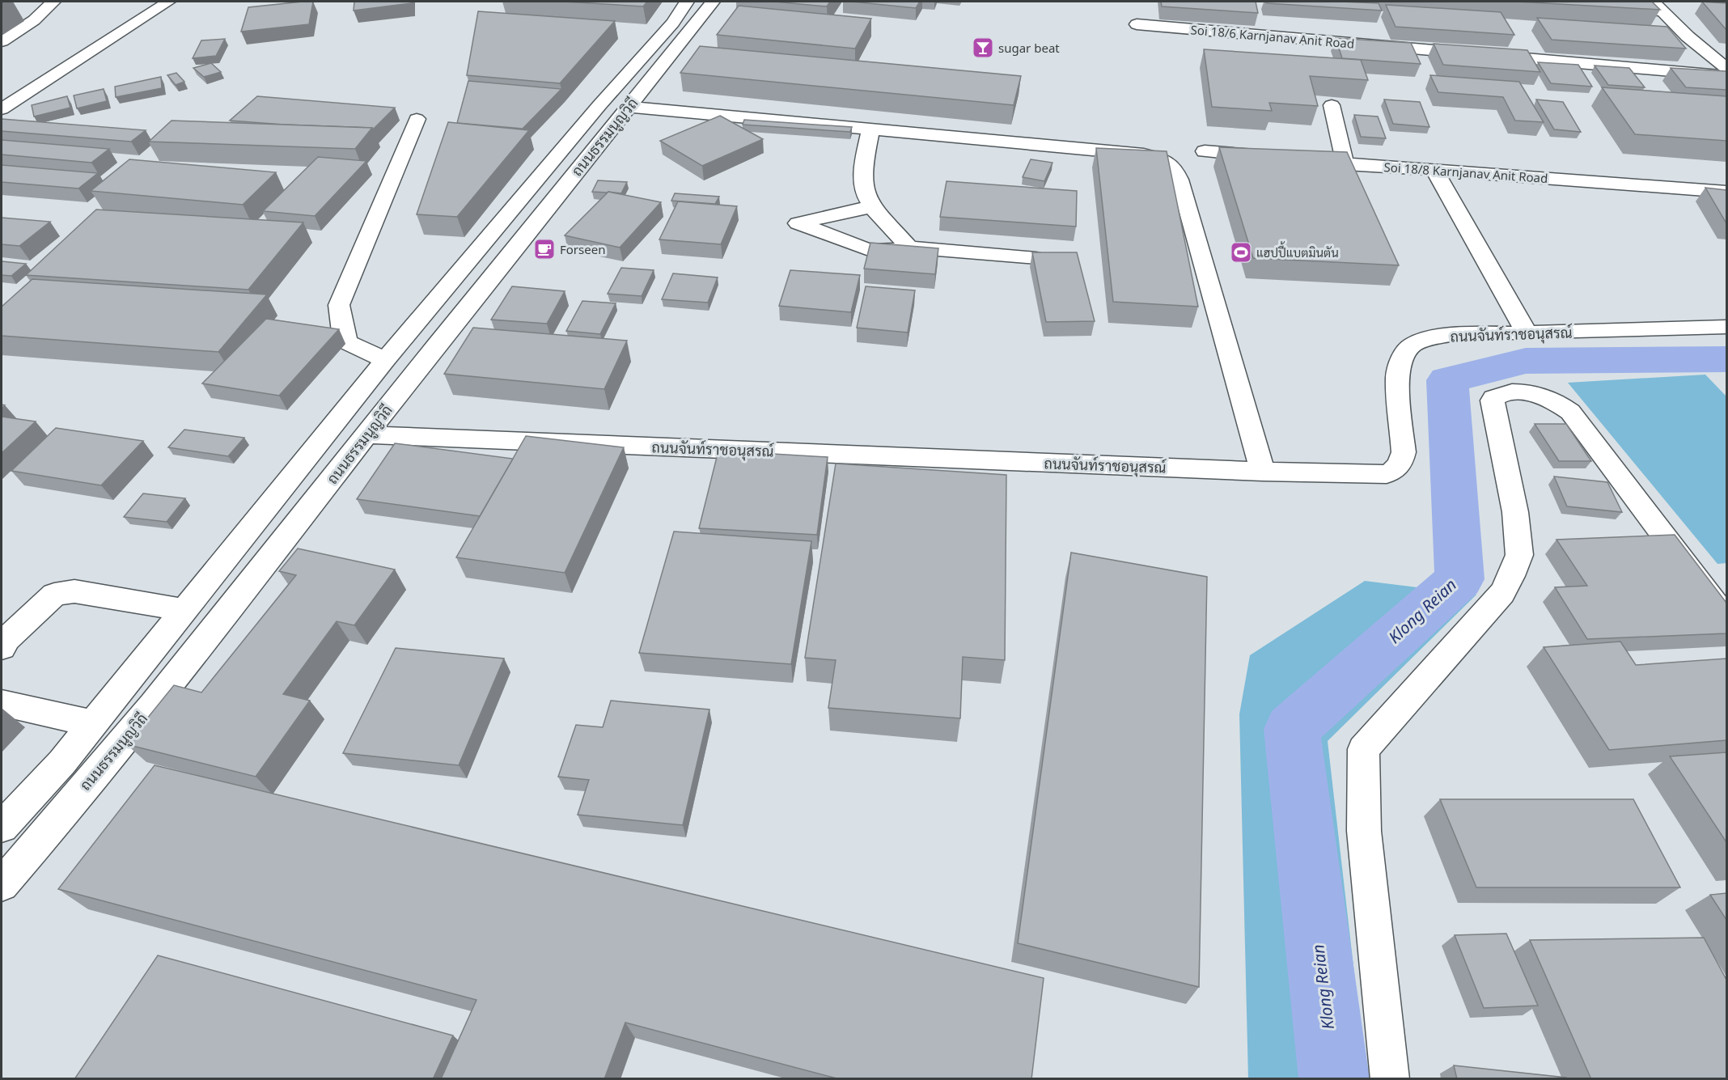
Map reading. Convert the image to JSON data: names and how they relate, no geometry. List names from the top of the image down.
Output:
{
  "streets": {
    "street": [
      "Soi 18/6 Karnjanav Anit Road",
      "ถนนธรรมนูญวิถี",
      "Soi 18/8 Karnjanav Anit Road",
      "ถนนจันท์ราชอนุสรณ์"
    ]
  },
  "crossings": [
    ["ถนนธรรมนูญวิถี", "ถนนจันท์ราชอนุสรณ์"]
  ],
  "water": ["Klong Reian"],
  "places": {
    "bar": ["sugar beat"],
    "cafe": ["Forseen"],
    "sports": ["แฮปปี้แบตมินตัน"]
  }
}
